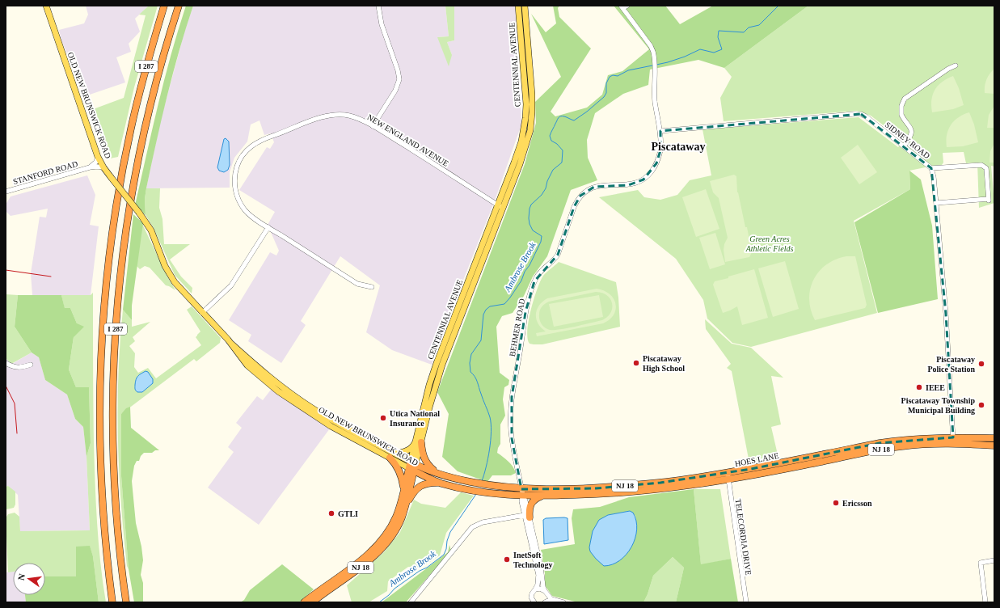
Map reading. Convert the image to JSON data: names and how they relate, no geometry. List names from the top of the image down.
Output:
{
  "streets": {
    "highway": [
      "CENTENNIAL AVENUE",
      "I 287",
      "OLD NEW BRUNSWICK ROAD",
      "NJ 18",
      "HOES LANE"
    ],
    "street": [
      "NEW ENGLAND AVENUE",
      "SIDNEY ROAD",
      "STANFORD ROAD",
      "BEHMER ROAD",
      "TELECORDIA DRIVE"
    ]
  },
  "crossings": [
    ["CENTENNIAL AVENUE", "OLD NEW BRUNSWICK ROAD"],
    ["CENTENNIAL AVENUE", "NEW ENGLAND AVENUE"],
    ["CENTENNIAL AVENUE", "NJ 18"],
    ["OLD NEW BRUNSWICK ROAD", "STANFORD ROAD"],
    ["OLD NEW BRUNSWICK ROAD", "BEHMER ROAD"],
    ["OLD NEW BRUNSWICK ROAD", "NJ 18"],
    ["OLD NEW BRUNSWICK ROAD", "HOES LANE"],
    ["SIDNEY ROAD", "BEHMER ROAD"],
    ["SIDNEY ROAD", "HOES LANE"],
    ["BEHMER ROAD", "HOES LANE"],
    ["HOES LANE", "TELECORDIA DRIVE"]
  ],
  "districts": ["Piscataway"],
  "water": ["Ambrose Brook"],
  "parks": ["Green Acres Athletic Fields"],
  "places": [
    "Piscataway High School",
    "Piscataway Police Station",
    "IEEE",
    "Piscataway Township Municipal Building",
    "Utica National Insurance",
    "Ericsson",
    "GTLI",
    "InetSoft Technology"
  ],
  "north": "left"
}
